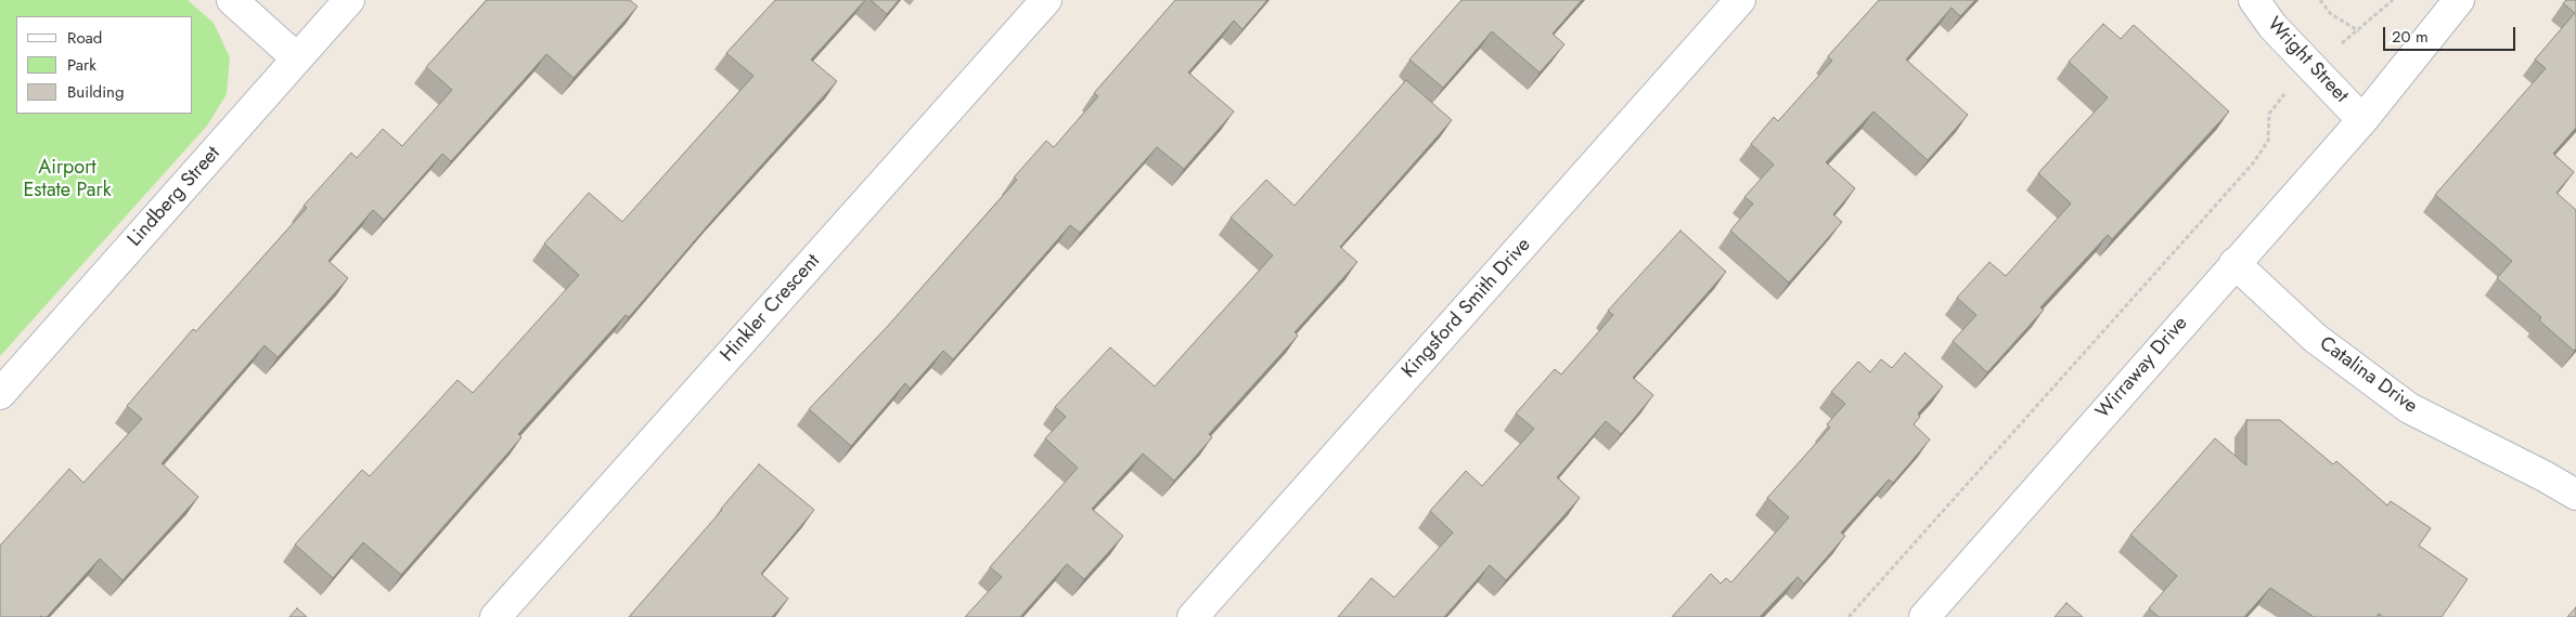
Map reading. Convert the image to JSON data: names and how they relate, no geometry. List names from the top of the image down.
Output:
{
  "streets": {
    "street": [
      "Wright Street",
      "Lindberg Street",
      "Hinkler Crescent",
      "Kingsford Smith Drive",
      "Wirraway Drive",
      "Catalina Drive"
    ]
  },
  "crossings": [
    ["Wright Street", "Wirraway Drive"],
    ["Wirraway Drive", "Catalina Drive"]
  ],
  "parks": ["Airport Estate Park"],
  "legend": ["Road", "Park", "Building"],
  "scale_bar": "20 m"
}
